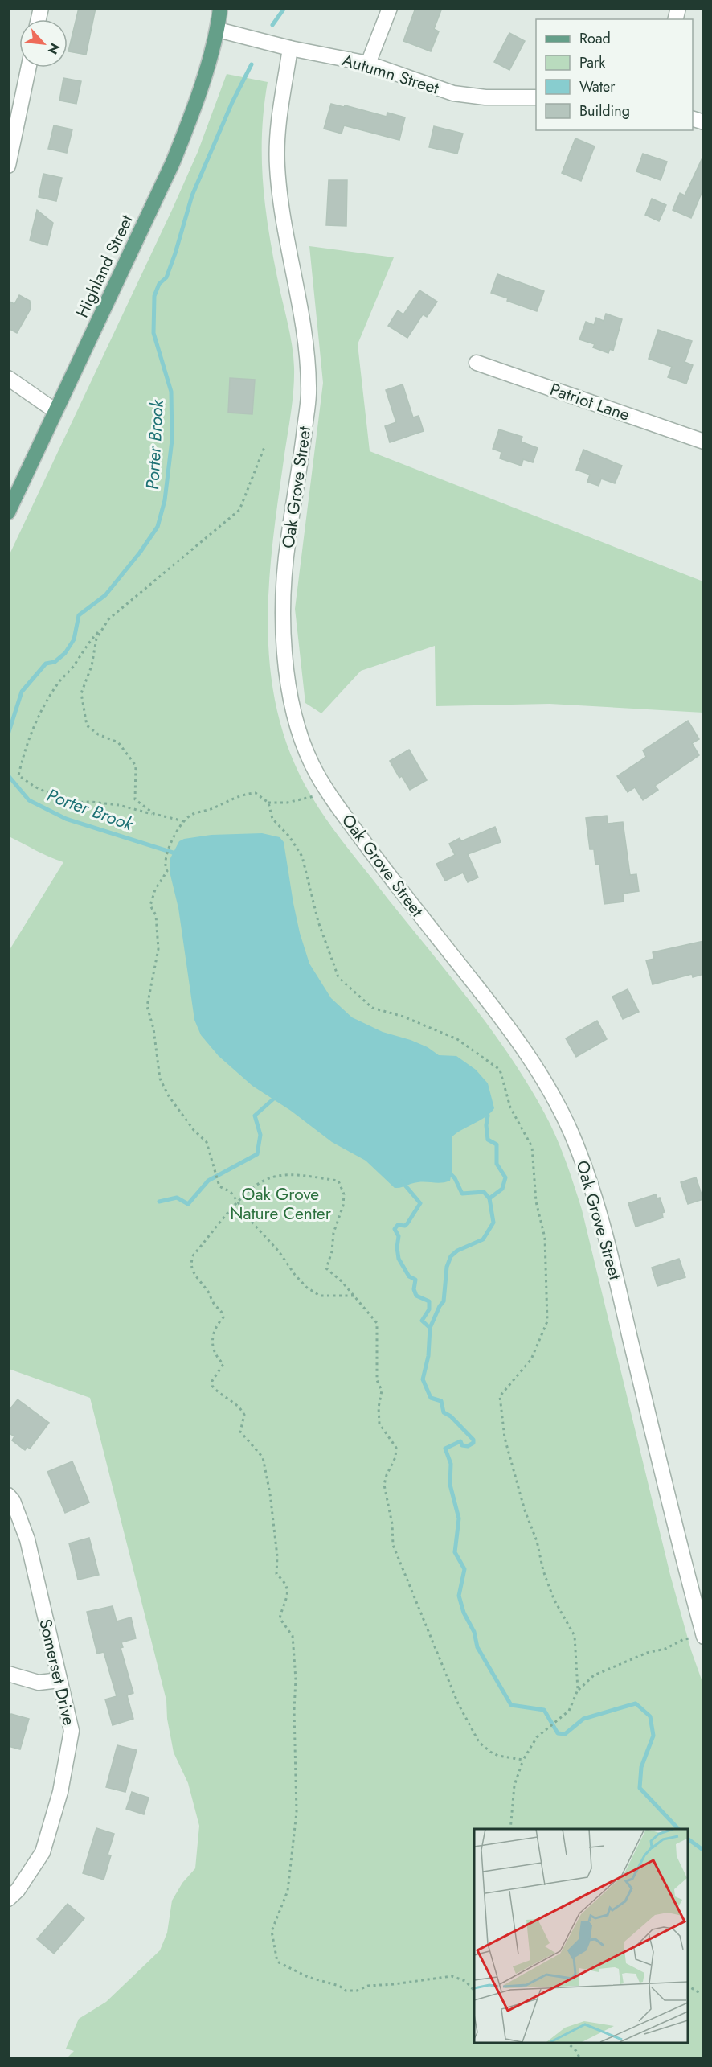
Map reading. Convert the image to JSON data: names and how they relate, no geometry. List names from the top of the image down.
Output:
{
  "streets": {
    "main road": ["Highland Street"],
    "street": [
      "Autumn Street",
      "Patriot Lane",
      "Oak Grove Street",
      "Somerset Drive"
    ]
  },
  "crossings": [
    ["Autumn Street", "Highland Street"],
    ["Autumn Street", "Oak Grove Street"]
  ],
  "water": ["Porter Brook"],
  "parks": ["Oak Grove Nature Center"],
  "legend": [
    "Road",
    "Park",
    "Water",
    "Building"
  ],
  "north": "bottom right"
}
